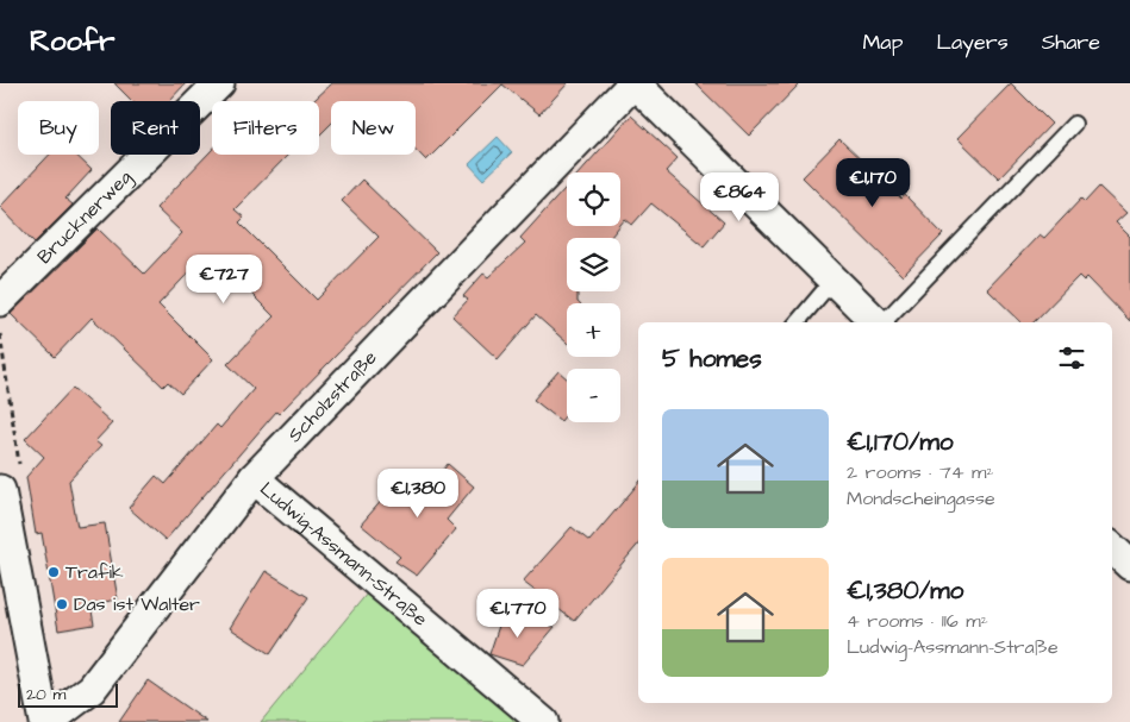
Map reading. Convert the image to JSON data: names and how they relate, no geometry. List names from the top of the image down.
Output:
{
  "streets": {
    "street": ["Brucknerweg", "Scholzstraße", "Ludwig-Assmann-Straße"]
  },
  "crossings": [
    ["Scholzstraße", "Ludwig-Assmann-Straße"]
  ],
  "places": ["Trafik", "Das ist Walter"],
  "scale_bar": "20 m",
  "page": {
    "header": "Roofr",
    "nav": ["Map", "Layers", "Share"],
    "chip": [
      "Buy",
      "Rent",
      "Filters",
      "New"
    ],
    "price": [
      "€1,170",
      "€864",
      "€727",
      "€1,380",
      "€1,770"
    ],
    "map_buttons": ["+", "−"],
    "heading": "5 homes",
    "list": [
      {
        "name": "€1,170/mo",
        "note": "2 rooms · 74 m² · Mondscheingasse"
      },
      {
        "name": "€1,380/mo",
        "note": "4 rooms · 116 m² · Ludwig-Assmann-Straße"
      }
    ],
    "scale": "20 m"
  }
}
